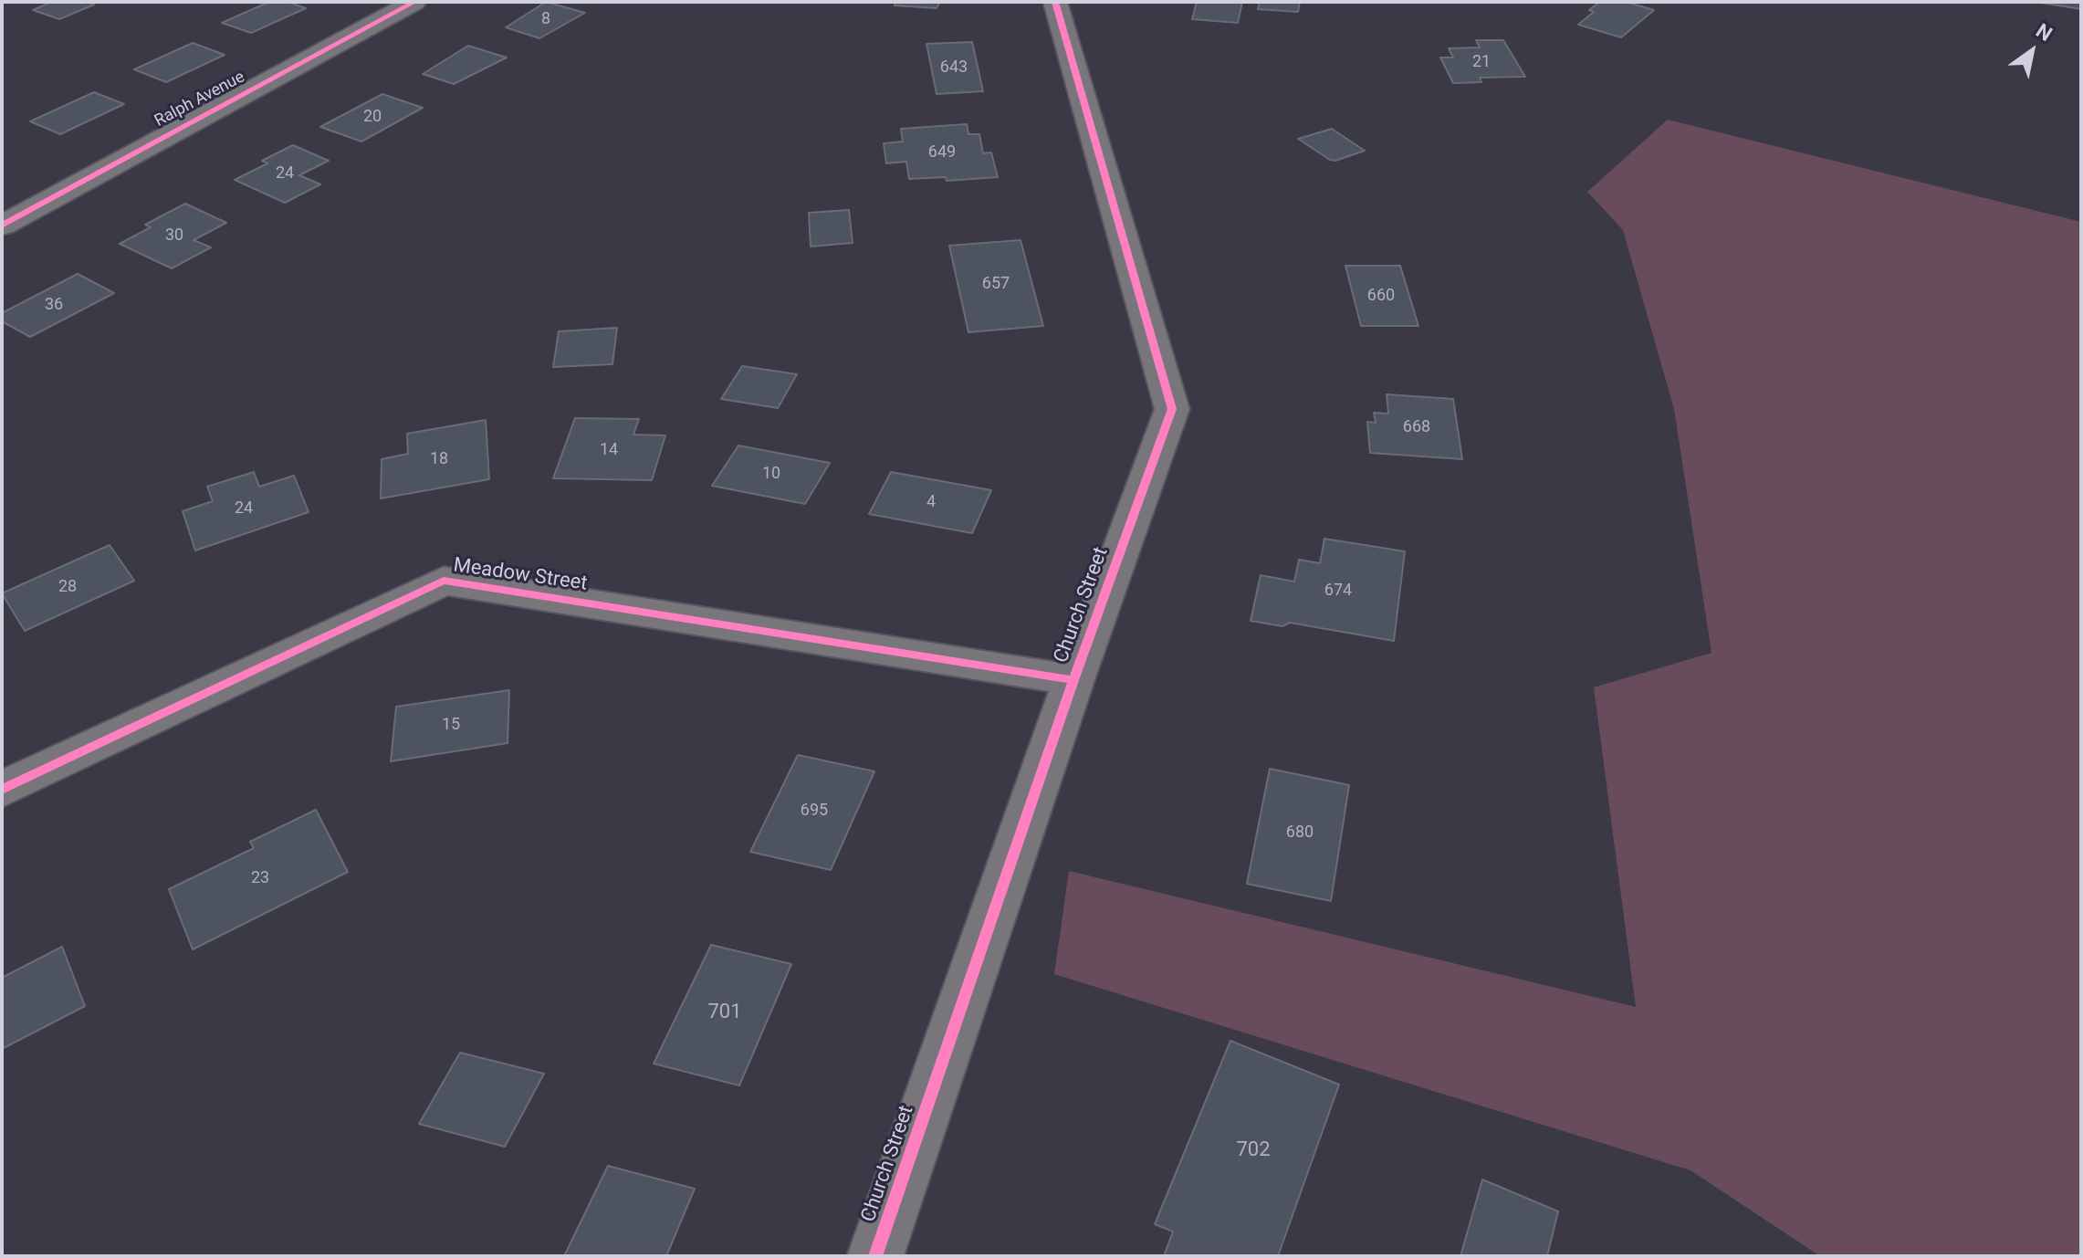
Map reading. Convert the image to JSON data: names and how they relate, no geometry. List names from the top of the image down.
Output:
{
  "streets": {
    "street": ["Ralph Avenue", "Meadow Street", "Church Street"]
  },
  "crossings": [
    ["Meadow Street", "Church Street"]
  ],
  "house_numbers": [
    "8",
    "21",
    "643",
    "20",
    "649",
    "24",
    "30",
    "657",
    "660",
    "36",
    "668",
    "14",
    "18",
    "10",
    "4",
    "24",
    "28",
    "674",
    "15",
    "695",
    "680",
    "23",
    "701",
    "702"
  ],
  "north": "top right"
}
